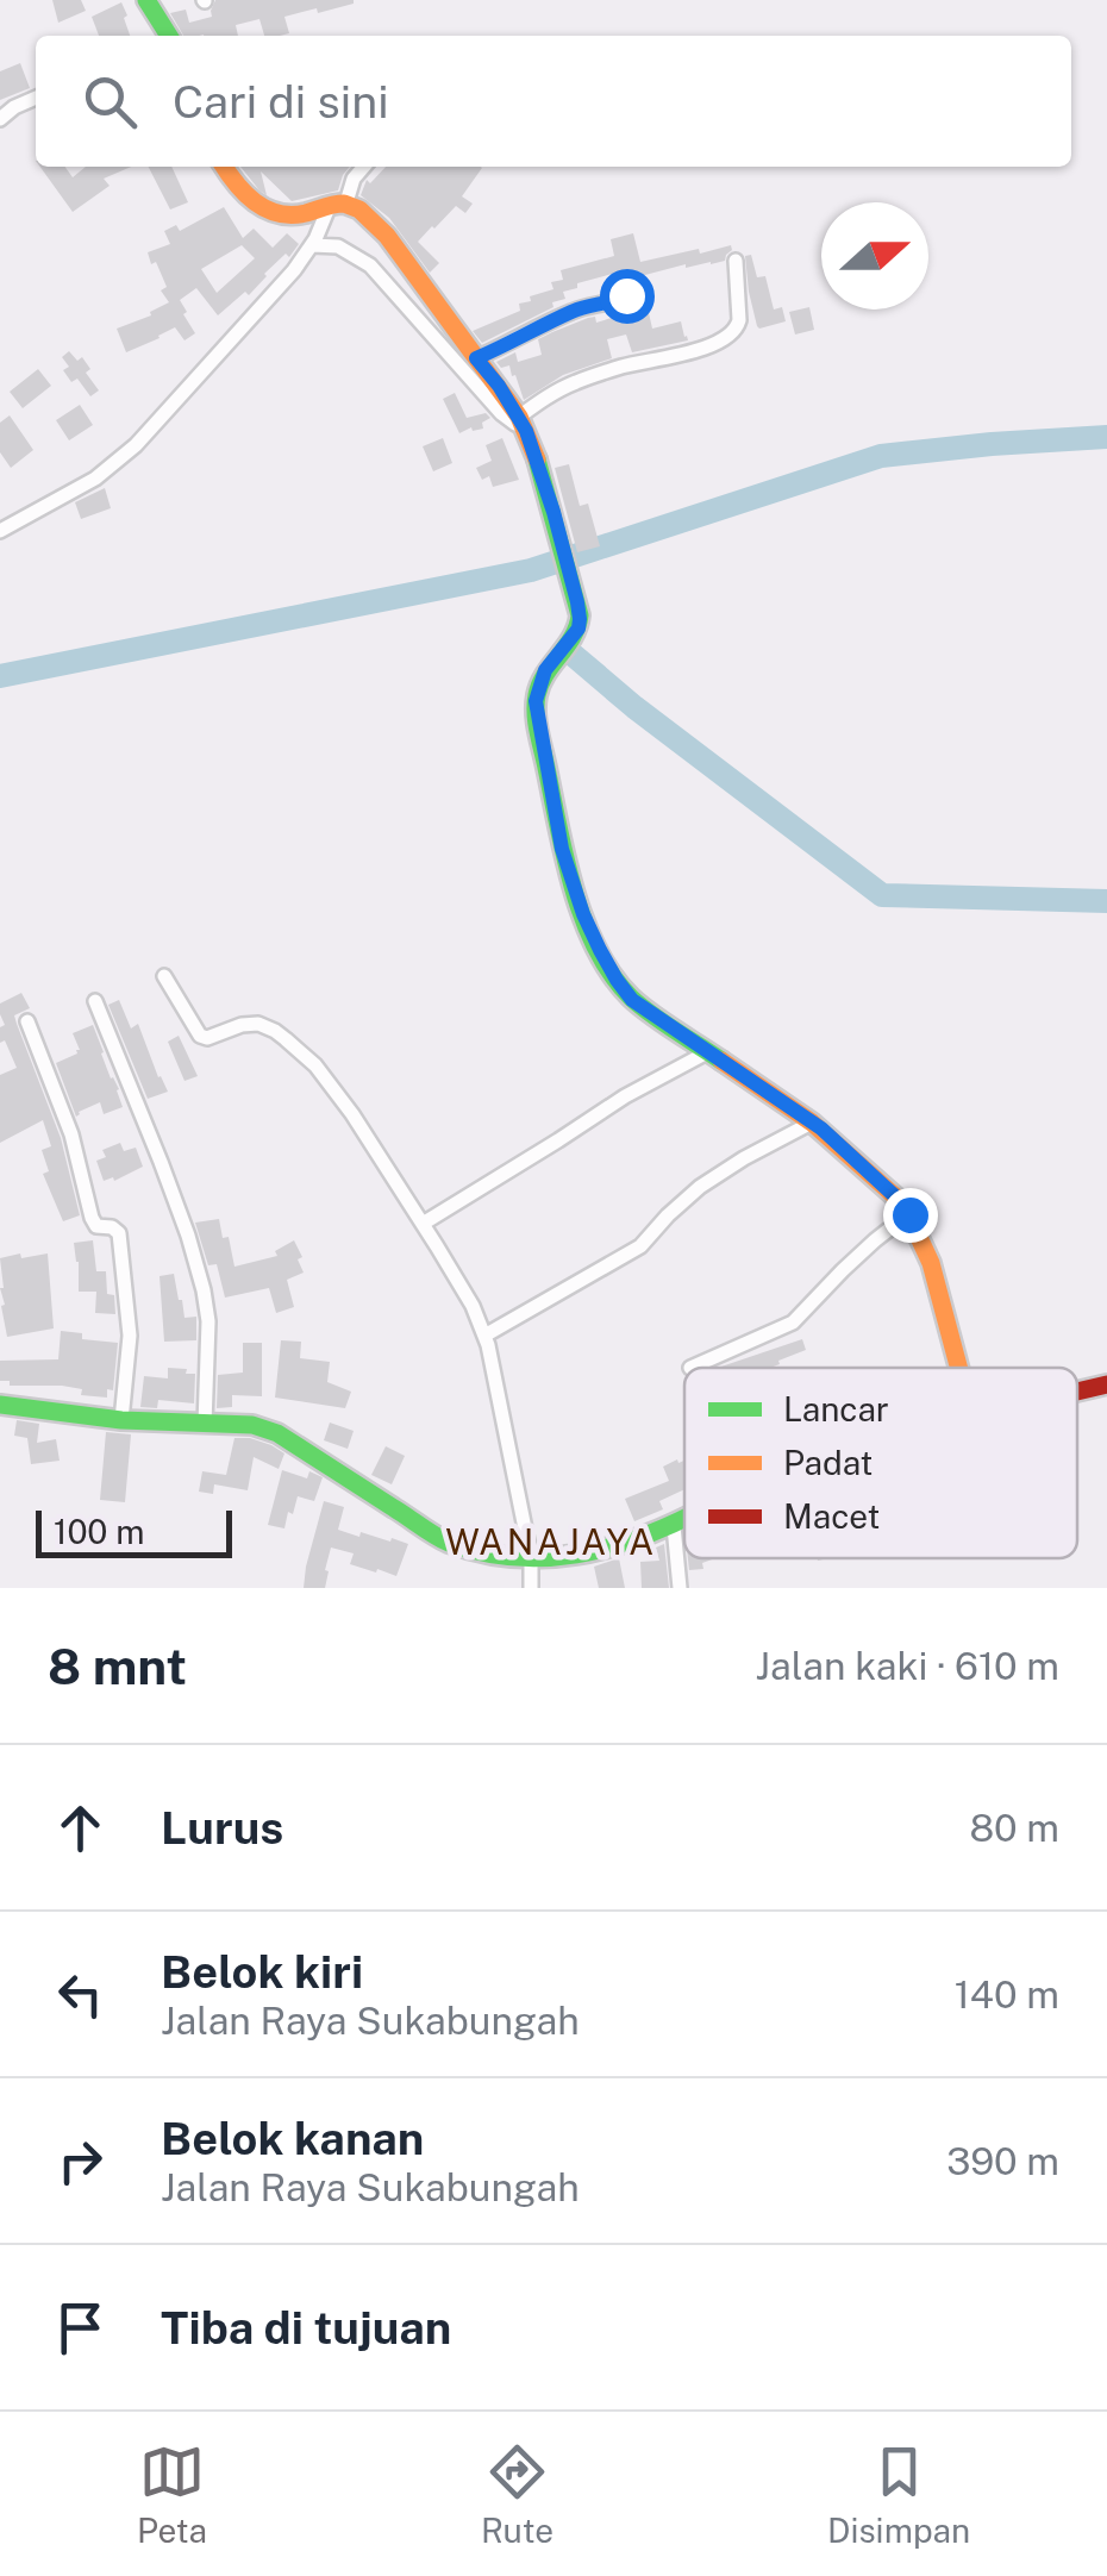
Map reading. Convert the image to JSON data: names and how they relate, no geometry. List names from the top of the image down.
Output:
{
  "districts": ["WANAJAYA"],
  "legend": ["Lancar", "Padat", "Macet"],
  "scale_bar": "100 m",
  "north": "right",
  "page": {
    "search": "Cari di sini",
    "scale": "100 m",
    "heading": ["8 mnt", "Jalan kaki · 610 m"],
    "list": [
      ["Lurus", "80 m"],
      ["Belok kiri", "Jalan Raya Sukabungah", "140 m"],
      ["Belok kanan", "Jalan Raya Sukabungah", "390 m"],
      "Tiba di tujuan"
    ],
    "nav": ["Peta", "Rute", "Disimpan"]
  }
}
